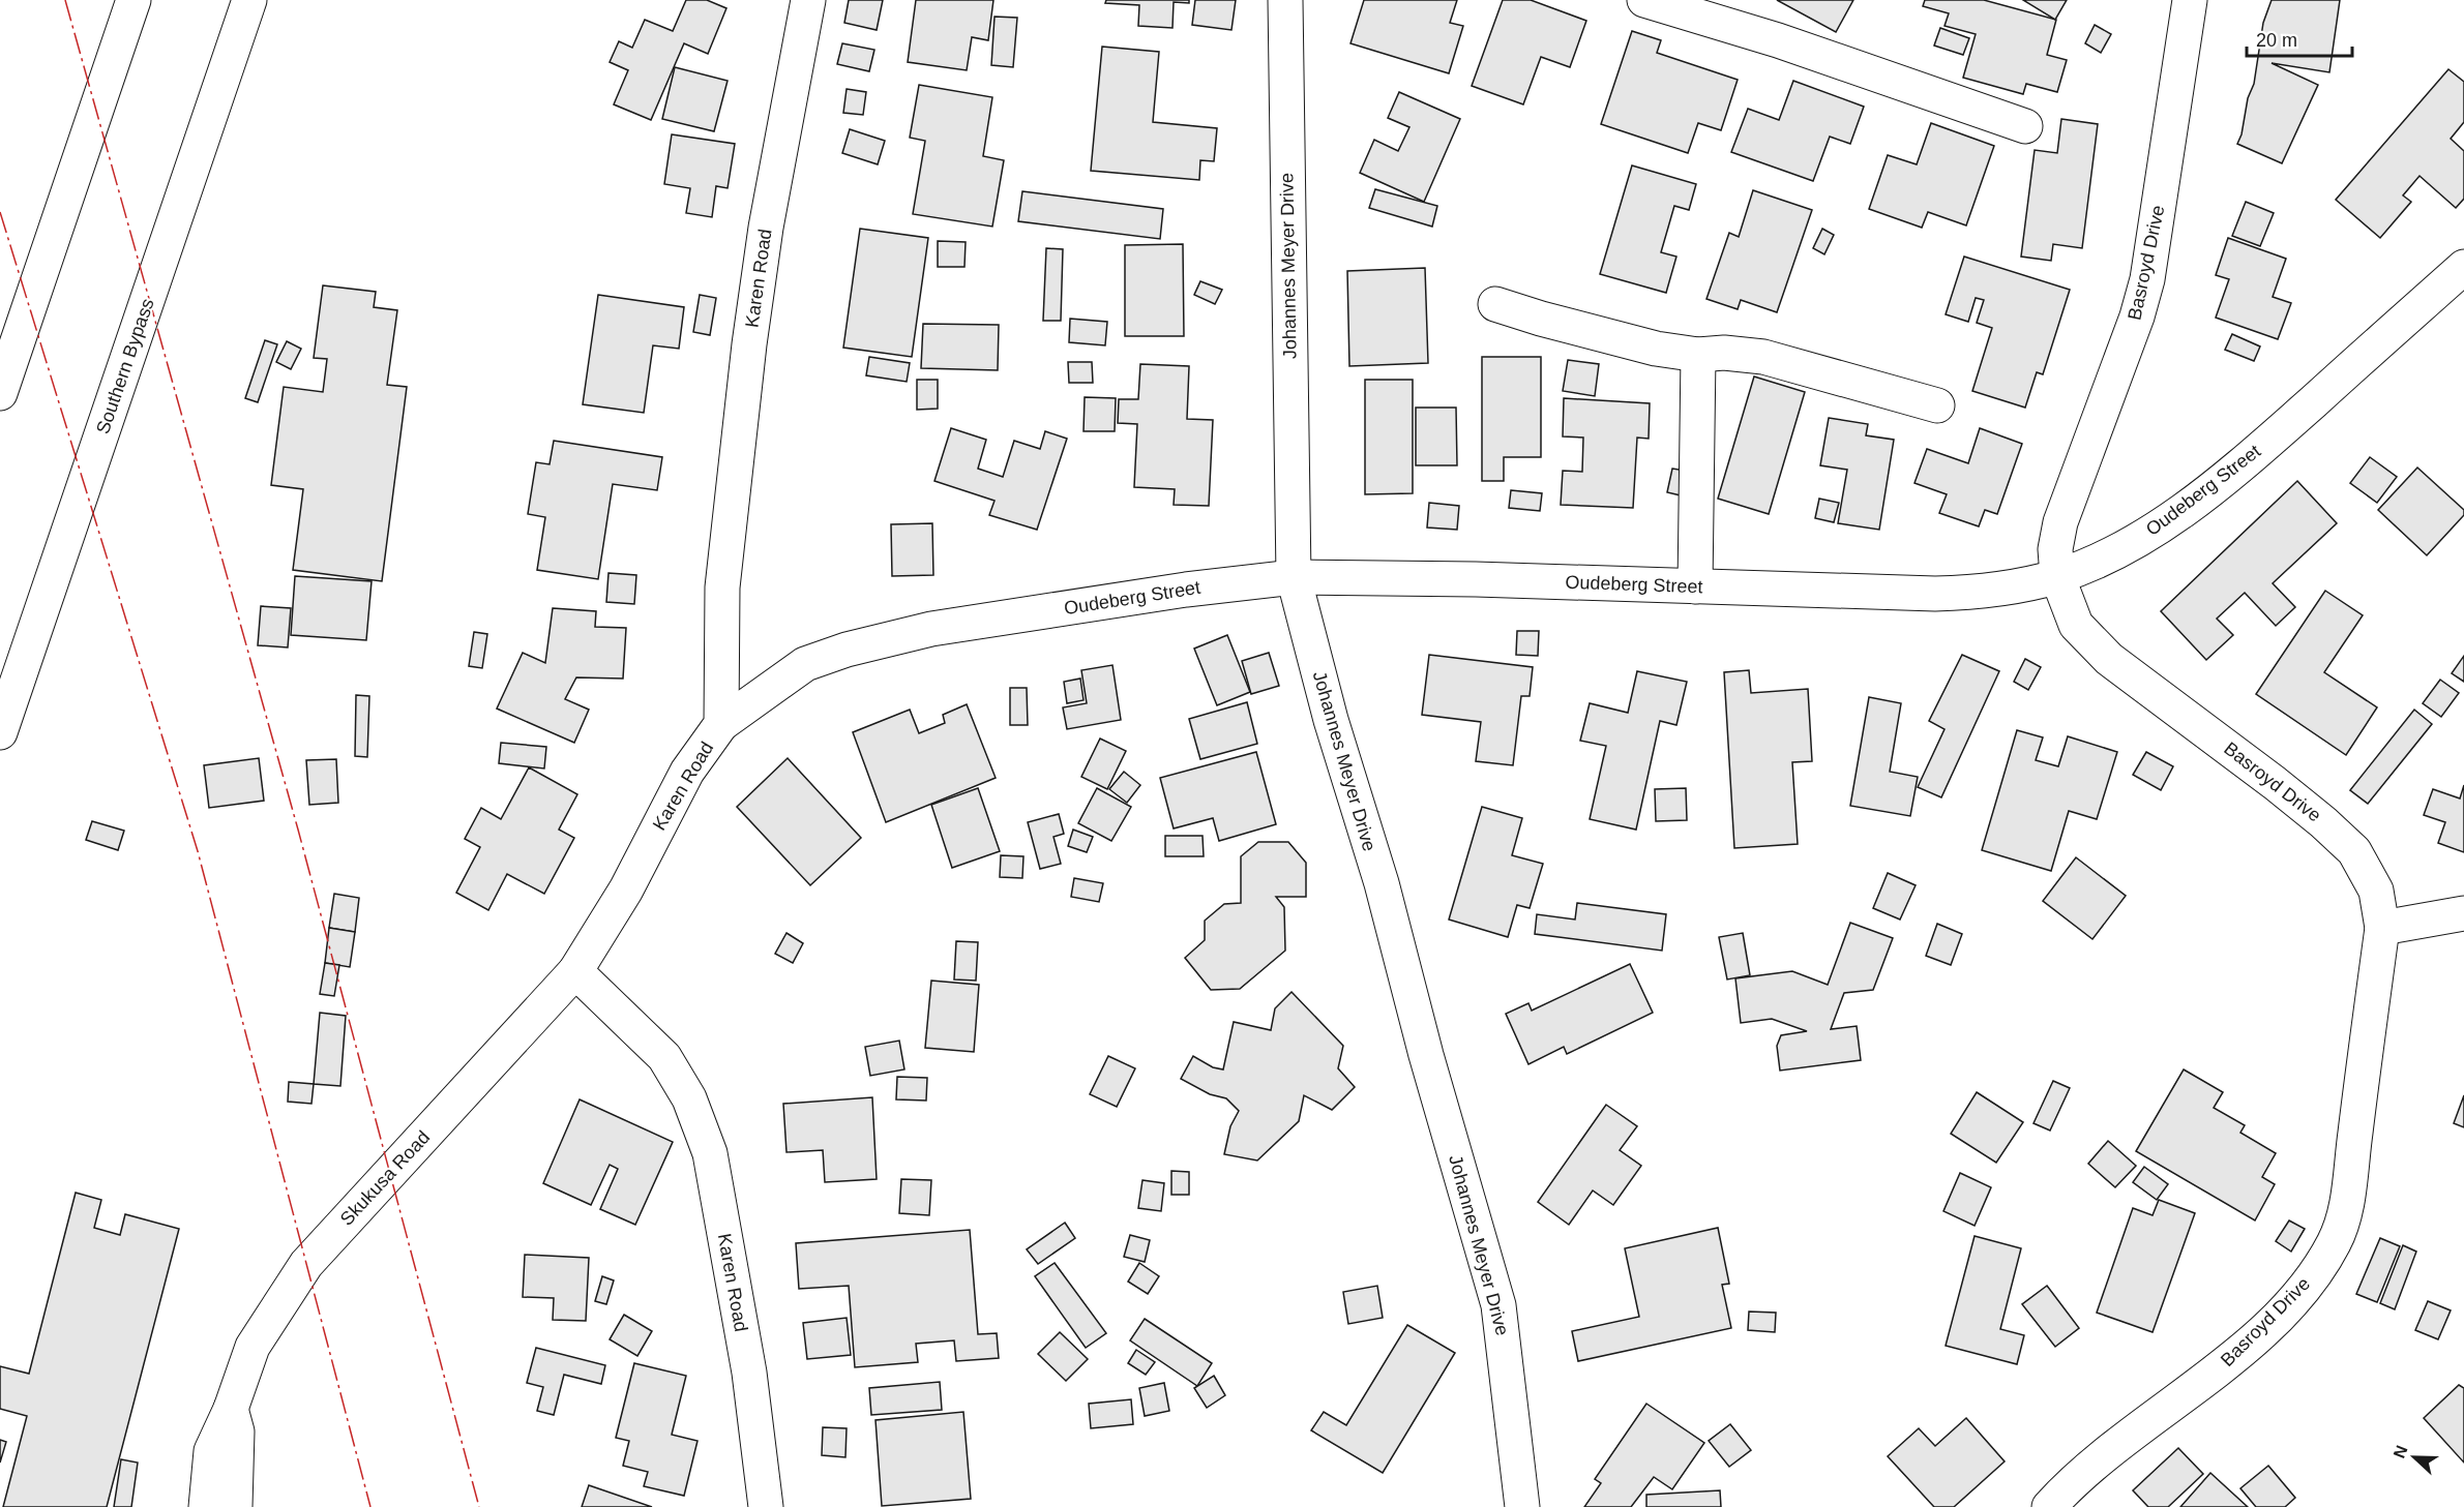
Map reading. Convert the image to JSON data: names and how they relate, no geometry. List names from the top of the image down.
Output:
{
  "streets": {
    "main road": [
      "Basroyd Drive",
      "Johannes Meyer Drive",
      "Karen Road",
      "Southern Bypass",
      "Oudeberg Street",
      "Skukusa Road"
    ]
  },
  "crossings": [
    ["Basroyd Drive", "Oudeberg Street"],
    ["Johannes Meyer Drive", "Oudeberg Street"],
    ["Karen Road", "Oudeberg Street"],
    ["Karen Road", "Skukusa Road"]
  ],
  "scale_bar": "20 m",
  "north": "left"
}
